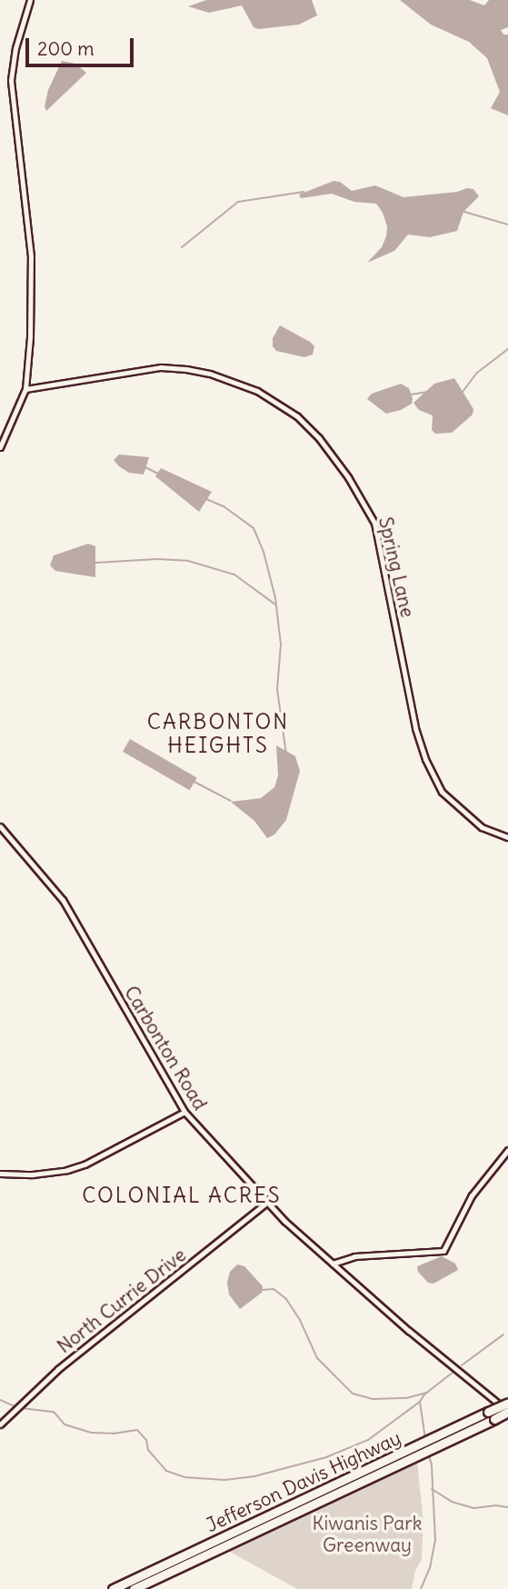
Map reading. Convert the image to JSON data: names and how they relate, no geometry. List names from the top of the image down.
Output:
{
  "streets": {
    "highway": ["Jefferson Davis Highway"],
    "street": ["Spring Lane", "Carbonton Road", "North Currie Drive"]
  },
  "crossings": [
    ["Carbonton Road", "North Currie Drive"],
    ["Carbonton Road", "Jefferson Davis Highway"]
  ],
  "districts": ["CARBONTON HEIGHTS", "COLONIAL ACRES"],
  "parks": ["Kiwanis Park Greenway"],
  "scale_bar": "200 m"
}
